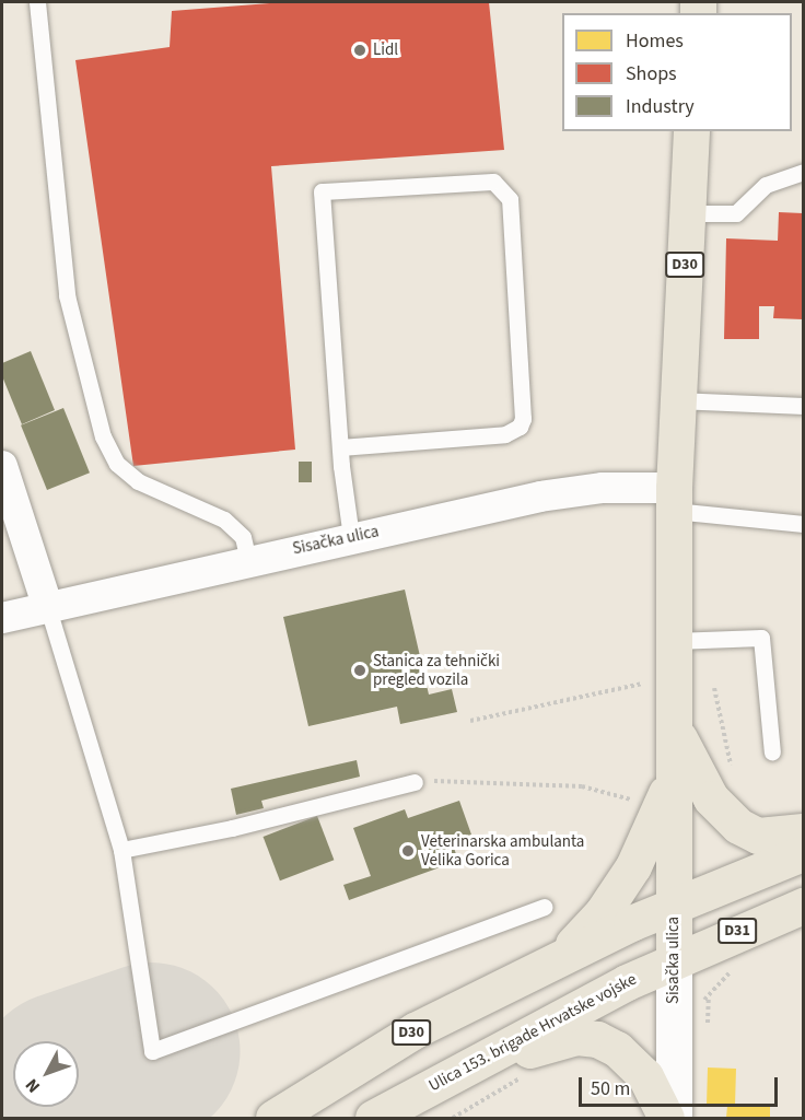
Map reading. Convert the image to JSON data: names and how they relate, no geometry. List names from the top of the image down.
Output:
{
  "streets": {
    "main road": [
      "D30",
      "Sisačka ulica",
      "D31",
      "Ulica 153. brigade Hrvatske vojske"
    ]
  },
  "crossings": [
    ["Sisačka ulica", "Ulica 153. brigade Hrvatske vojske"]
  ],
  "places": ["Lidl", "Stanica za tehnički pregled vozila", "Veterinarska ambulanta Velika Gorica"],
  "legend": ["Homes", "Shops", "Industry"],
  "scale_bar": "50 m",
  "north": "bottom left"
}
